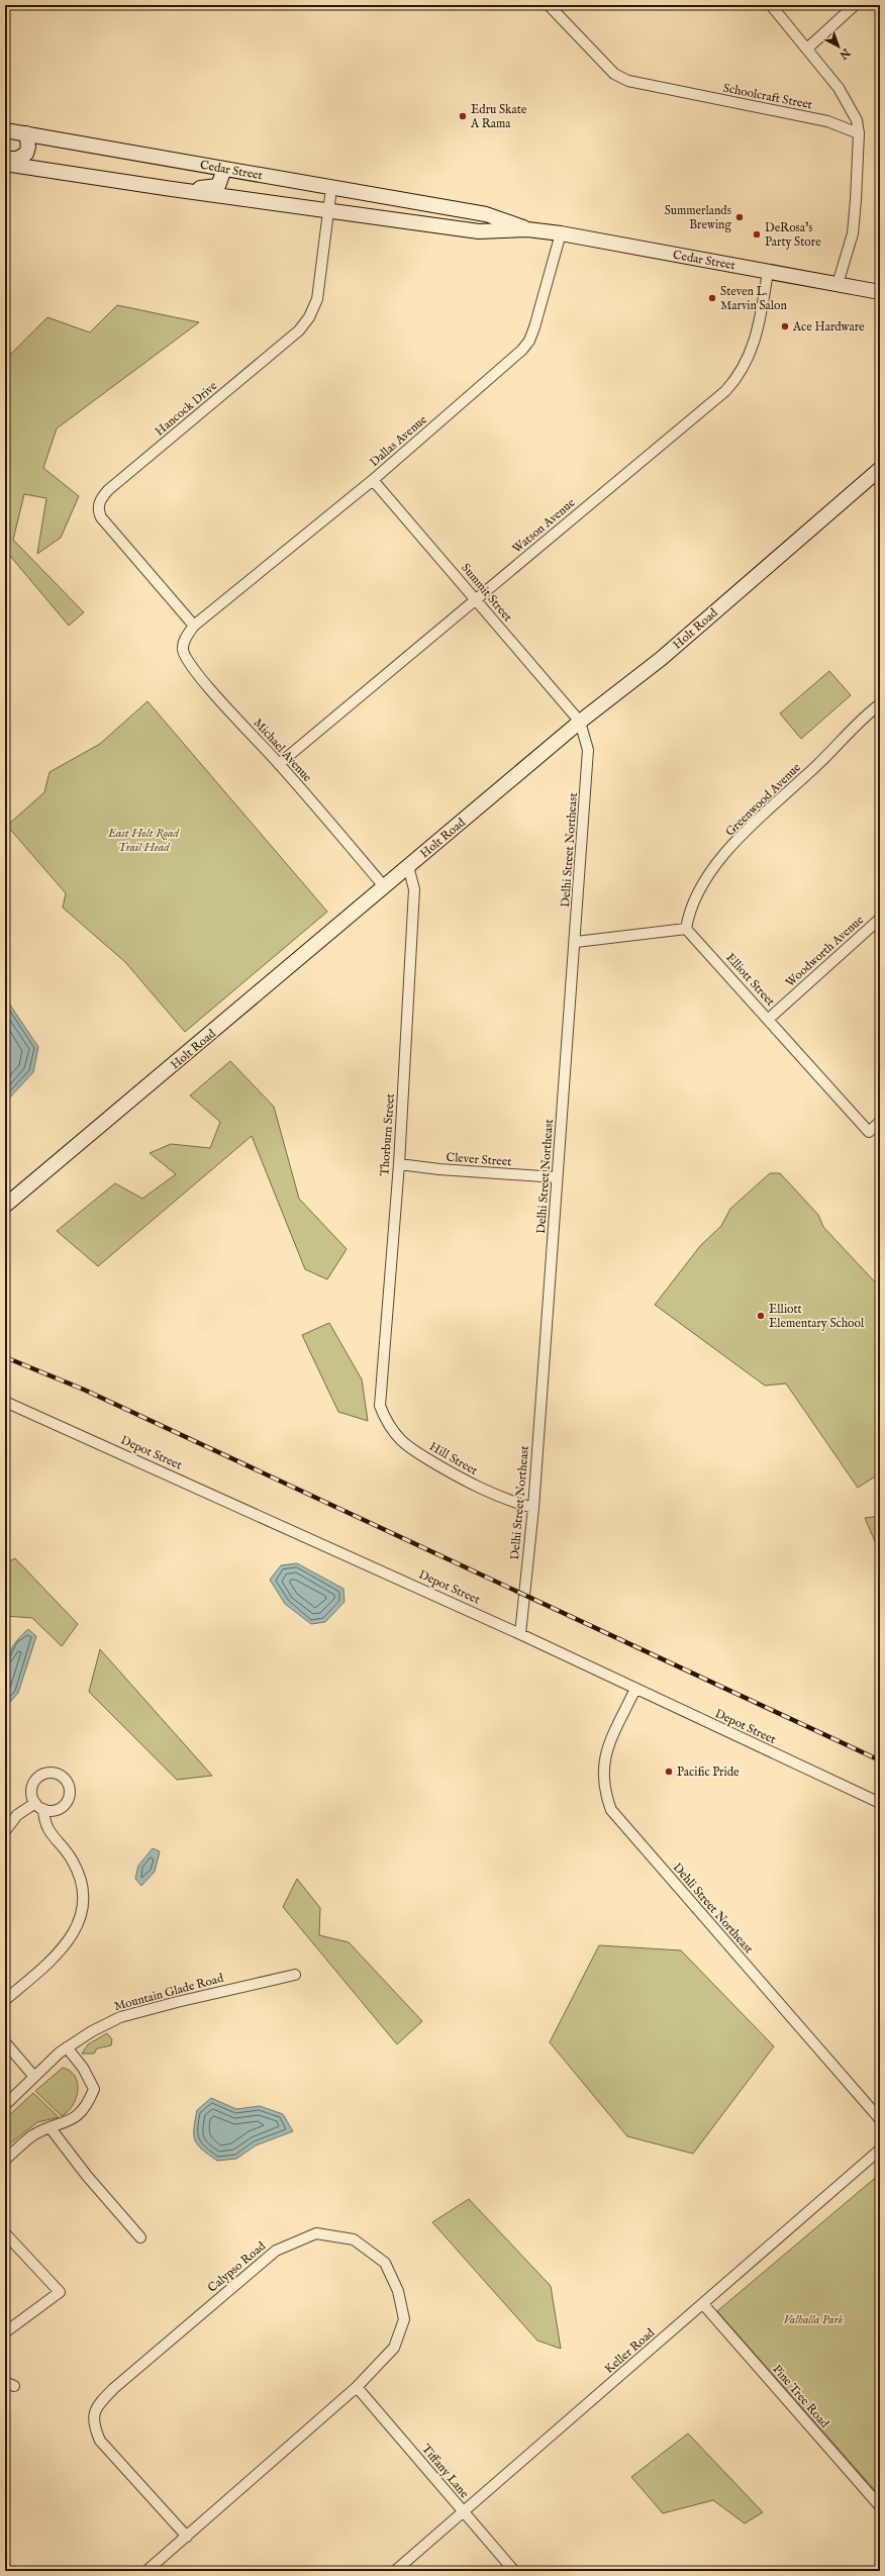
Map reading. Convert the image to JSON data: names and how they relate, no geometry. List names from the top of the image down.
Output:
{
  "streets": {
    "main road": ["Cedar Street", "Holt Road"],
    "street": [
      "Schoolcraft Street",
      "Hancock Drive",
      "Dallas Avenue",
      "Watson Avenue",
      "Summit Street",
      "Michael Avenue",
      "Greenwood Avenue",
      "Delhi Street Northeast",
      "Woodworth Avenue",
      "Elliott Street",
      "Thorburn Street",
      "Clever Street",
      "Depot Street",
      "Hill Street",
      "Dehli Street Northeast",
      "Mountain Glade Road",
      "Calypso Road",
      "Keller Road",
      "Pine Tree Road",
      "Tiffany Lane"
    ]
  },
  "crossings": [
    ["Cedar Street", "Hancock Drive"],
    ["Cedar Street", "Dallas Avenue"],
    ["Cedar Street", "Watson Avenue"],
    ["Hancock Drive", "Dallas Avenue"],
    ["Hancock Drive", "Michael Avenue"],
    ["Dallas Avenue", "Summit Street"],
    ["Dallas Avenue", "Michael Avenue"],
    ["Watson Avenue", "Summit Street"],
    ["Watson Avenue", "Michael Avenue"],
    ["Summit Street", "Holt Road"],
    ["Summit Street", "Delhi Street Northeast"],
    ["Holt Road", "Michael Avenue"],
    ["Holt Road", "Delhi Street Northeast"],
    ["Holt Road", "Thorburn Street"],
    ["Greenwood Avenue", "Elliott Street"],
    ["Delhi Street Northeast", "Clever Street"],
    ["Delhi Street Northeast", "Depot Street"],
    ["Delhi Street Northeast", "Hill Street"],
    ["Woodworth Avenue", "Elliott Street"],
    ["Thorburn Street", "Clever Street"],
    ["Thorburn Street", "Hill Street"],
    ["Depot Street", "Dehli Street Northeast"],
    ["Calypso Road", "Tiffany Lane"],
    ["Keller Road", "Pine Tree Road"],
    ["Keller Road", "Tiffany Lane"]
  ],
  "parks": ["East Holt Road Trail Head", "Valhalla Park"],
  "places": [
    "Edru Skate A Rama",
    "Summerlands Brewing",
    "DeRosa's Party Store",
    "Steven L. Marvin Salon",
    "Ace Hardware",
    "Elliott Elementary School",
    "Pacific Pride"
  ],
  "north": "bottom right"
}
